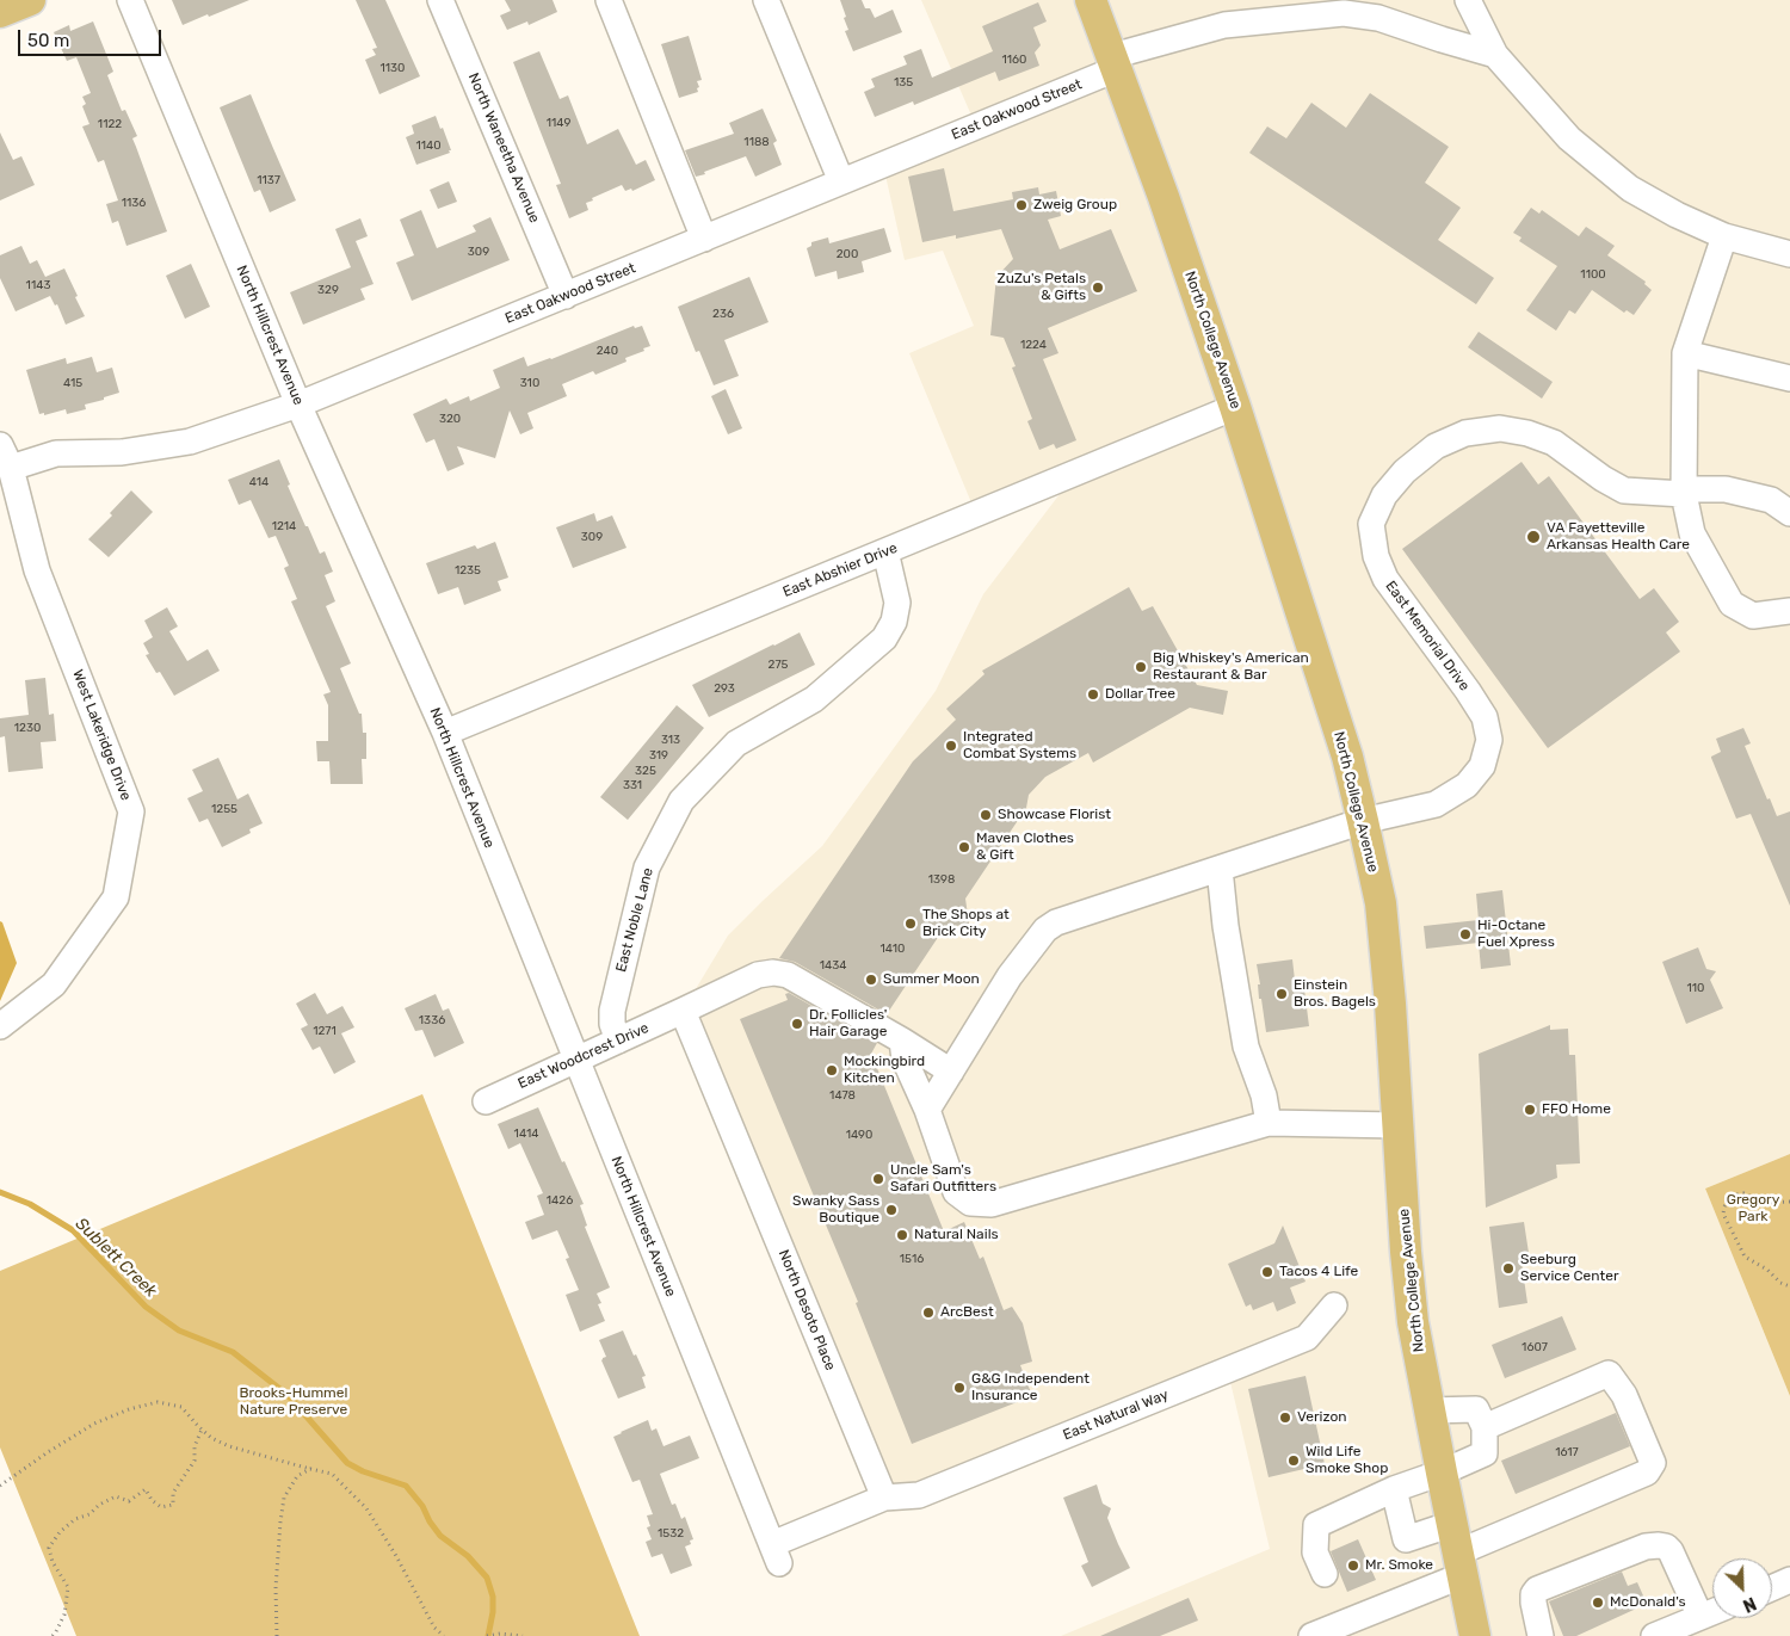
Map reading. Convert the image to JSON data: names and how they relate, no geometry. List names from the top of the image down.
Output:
{
  "streets": {
    "main road": ["North College Avenue"],
    "street": [
      "East Oakwood Street",
      "North Waneetha Avenue",
      "North Hillcrest Avenue",
      "East Abshier Drive",
      "East Memorial Drive",
      "West Lakeridge Drive",
      "East Noble Lane",
      "East Woodcrest Drive",
      "North Desoto Place",
      "East Natural Way"
    ]
  },
  "crossings": [
    ["East Oakwood Street", "North Waneetha Avenue"],
    ["East Oakwood Street", "North Hillcrest Avenue"],
    ["East Oakwood Street", "North College Avenue"],
    ["East Oakwood Street", "West Lakeridge Drive"],
    ["North Hillcrest Avenue", "East Abshier Drive"],
    ["North Hillcrest Avenue", "East Woodcrest Drive"],
    ["North Hillcrest Avenue", "North Desoto Place"],
    ["North Hillcrest Avenue", "East Natural Way"],
    ["North College Avenue", "East Abshier Drive"],
    ["North College Avenue", "East Memorial Drive"],
    ["East Abshier Drive", "East Noble Lane"],
    ["East Noble Lane", "East Woodcrest Drive"],
    ["East Woodcrest Drive", "North Desoto Place"],
    ["North Desoto Place", "East Natural Way"]
  ],
  "water": ["Sublett Creek"],
  "parks": ["Gregory Park", "Brooks-Hummel Nature Preserve"],
  "places": [
    "Zweig Group",
    "ZuZu's Petals & Gifts",
    "VA Fayetteville Arkansas Health Care",
    "Big Whiskey's American Restaurant & Bar",
    "Dollar Tree",
    "Integrated Combat Systems",
    "Showcase Florist",
    "Maven Clothes & Gift",
    "The Shops at Brick City",
    "Hi-Octane Fuel Xpress",
    "Summer Moon",
    "Einstein Bros. Bagels",
    "Dr. Follicles' Hair Garage",
    "Mockingbird Kitchen",
    "FFO Home",
    "Uncle Sam's Safari Outfitters",
    "Swanky Sass Boutique",
    "Natural Nails",
    "Seeburg Service Center",
    "Tacos 4 Life",
    "ArcBest",
    "G&G Independent Insurance",
    "Verizon",
    "Wild Life Smoke Shop",
    "Mr. Smoke",
    "McDonald's"
  ],
  "house_numbers": [
    "1160",
    "1130",
    "135",
    "1149",
    "1122",
    "1188",
    "1140",
    "1137",
    "1136",
    "309",
    "200",
    "1100",
    "1143",
    "329",
    "236",
    "1224",
    "240",
    "415",
    "310",
    "320",
    "414",
    "1214",
    "309",
    "1235",
    "275",
    "293",
    "1230",
    "313",
    "319",
    "325",
    "331",
    "1255",
    "1398",
    "1410",
    "1434",
    "110",
    "1336",
    "1271",
    "1478",
    "1414",
    "1490",
    "1426",
    "1516",
    "1607",
    "1617",
    "1532"
  ],
  "scale_bar": "50 m",
  "north": "bottom right"
}
